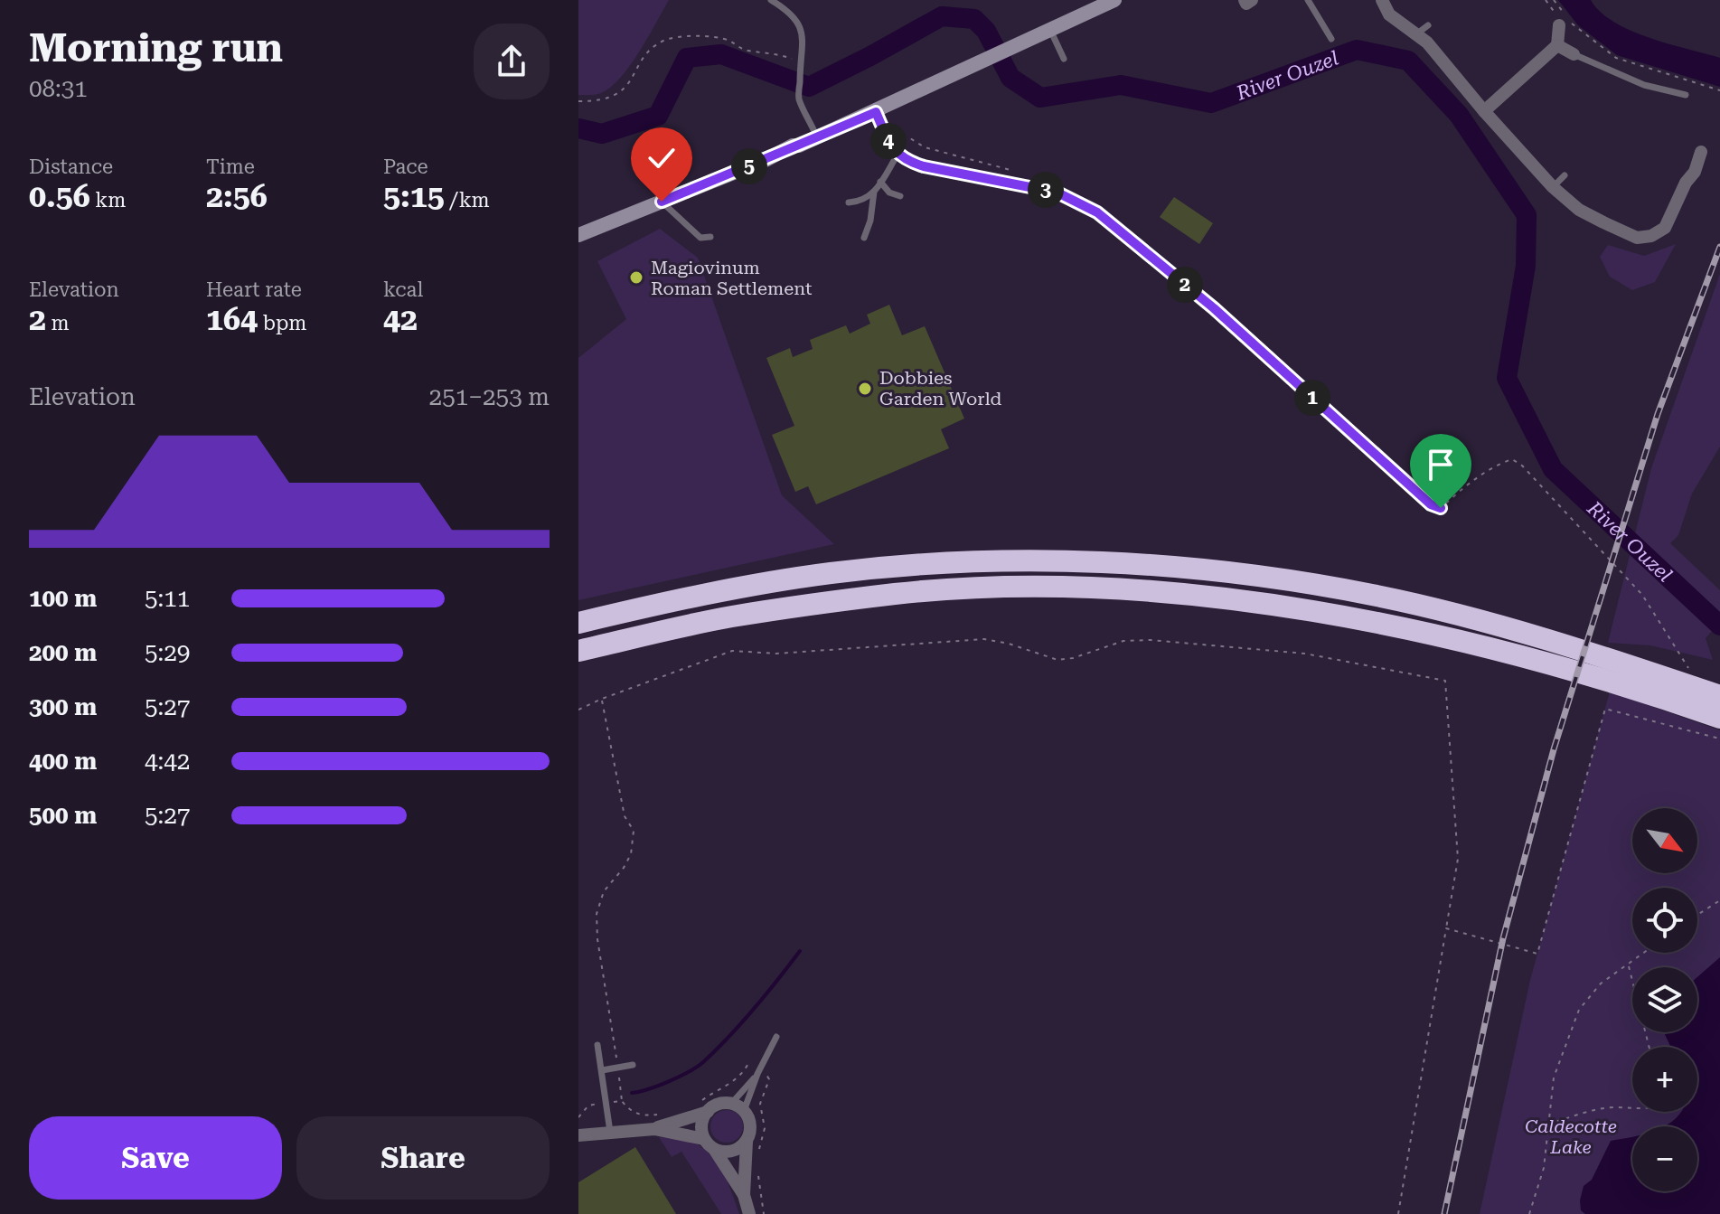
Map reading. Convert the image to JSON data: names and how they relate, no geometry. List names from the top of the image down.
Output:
{
  "water": ["River Ouzel"],
  "parks": ["Caldecotte Lake"],
  "places": ["Magiovinum Roman Settlement", "Dobbies Garden World"],
  "north": "bottom right",
  "page": {
    "heading": ["Morning run", "08:31"],
    "stats": [
      ["Distance", "0.56 km"],
      ["Time", "2:56"],
      ["Pace", "5:15 /km"],
      ["Elevation", "2 m"],
      ["Heart rate", "164 bpm"],
      ["kcal", "42"]
    ],
    "pins": [
      "4",
      "5",
      "3",
      "2",
      "1"
    ],
    "chart": ["Elevation", "251–253 m"],
    "list": [
      {
        "name": "100 m",
        "note": "5:11"
      },
      {
        "name": "200 m",
        "note": "5:29"
      },
      {
        "name": "300 m",
        "note": "5:27"
      },
      {
        "name": "400 m",
        "note": "4:42"
      },
      {
        "name": "500 m",
        "note": "5:27"
      }
    ],
    "map_buttons": ["+", "−"],
    "buttons": ["Save", "Share"]
  }
}
